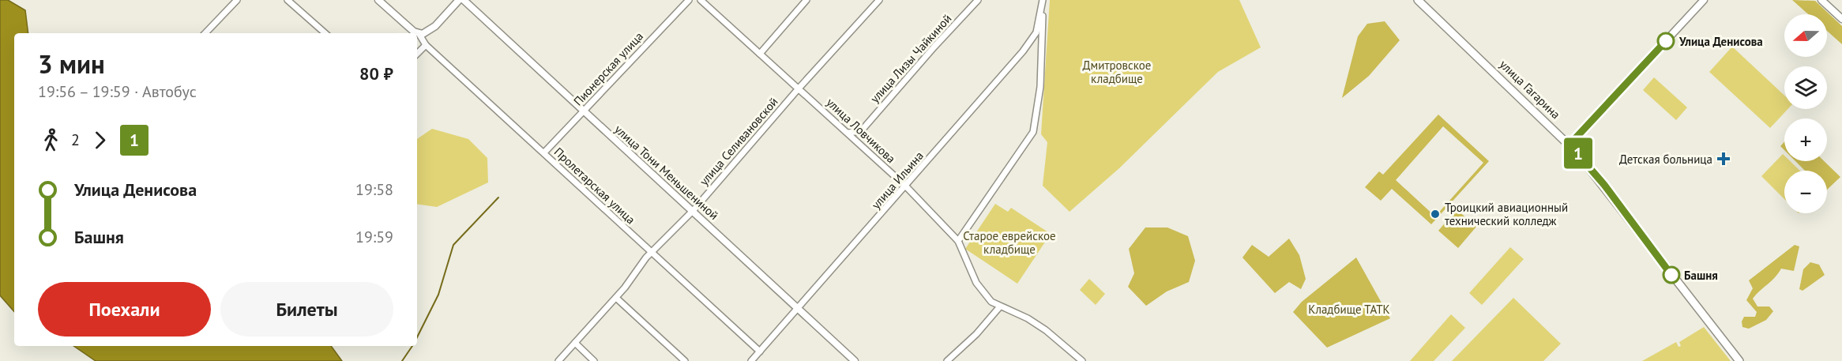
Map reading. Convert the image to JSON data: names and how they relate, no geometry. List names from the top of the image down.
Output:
{
  "streets": {
    "main road": ["улица Гагарина"],
    "street": [
      "улица Лизы Чайкиной",
      "Пионерская улица",
      "улица Ловчикова",
      "улица Селивановской",
      "улица Тони Меньшениной",
      "улица Ильина",
      "Пролетарская улица"
    ]
  },
  "crossings": [
    ["Пионерская улица", "улица Тони Меньшениной"],
    ["Пионерская улица", "Пролетарская улица"],
    ["улица Ловчикова", "улица Селивановской"],
    ["улица Ловчикова", "улица Ильина"],
    ["улица Селивановской", "улица Тони Меньшениной"],
    ["улица Селивановской", "Пролетарская улица"],
    ["улица Тони Меньшениной", "улица Ильина"],
    ["улица Ильина", "Пролетарская улица"]
  ],
  "parks": ["Дмитровское кладбище", "Старое еврейское кладбище", "Кладбище ТАТК"],
  "places": {
    "other": ["Улица Денисова", "Троицкий авиационный технический колледж", "Башня"],
    "health": ["Детская больница"]
  },
  "lines": ["bus line 1"],
  "north": "left",
  "page": {
    "on_map": "1",
    "map_buttons": ["+", "−"],
    "heading": ["3 мин", "19:56 – 19:59 · Автобус", "80 ₽"],
    "legs": ["2", "1"],
    "list": [
      {
        "name": "Улица Денисова",
        "value": "19:58"
      },
      {
        "name": "Башня",
        "value": "19:59"
      }
    ],
    "buttons": ["Поехали", "Билеты"]
  }
}
